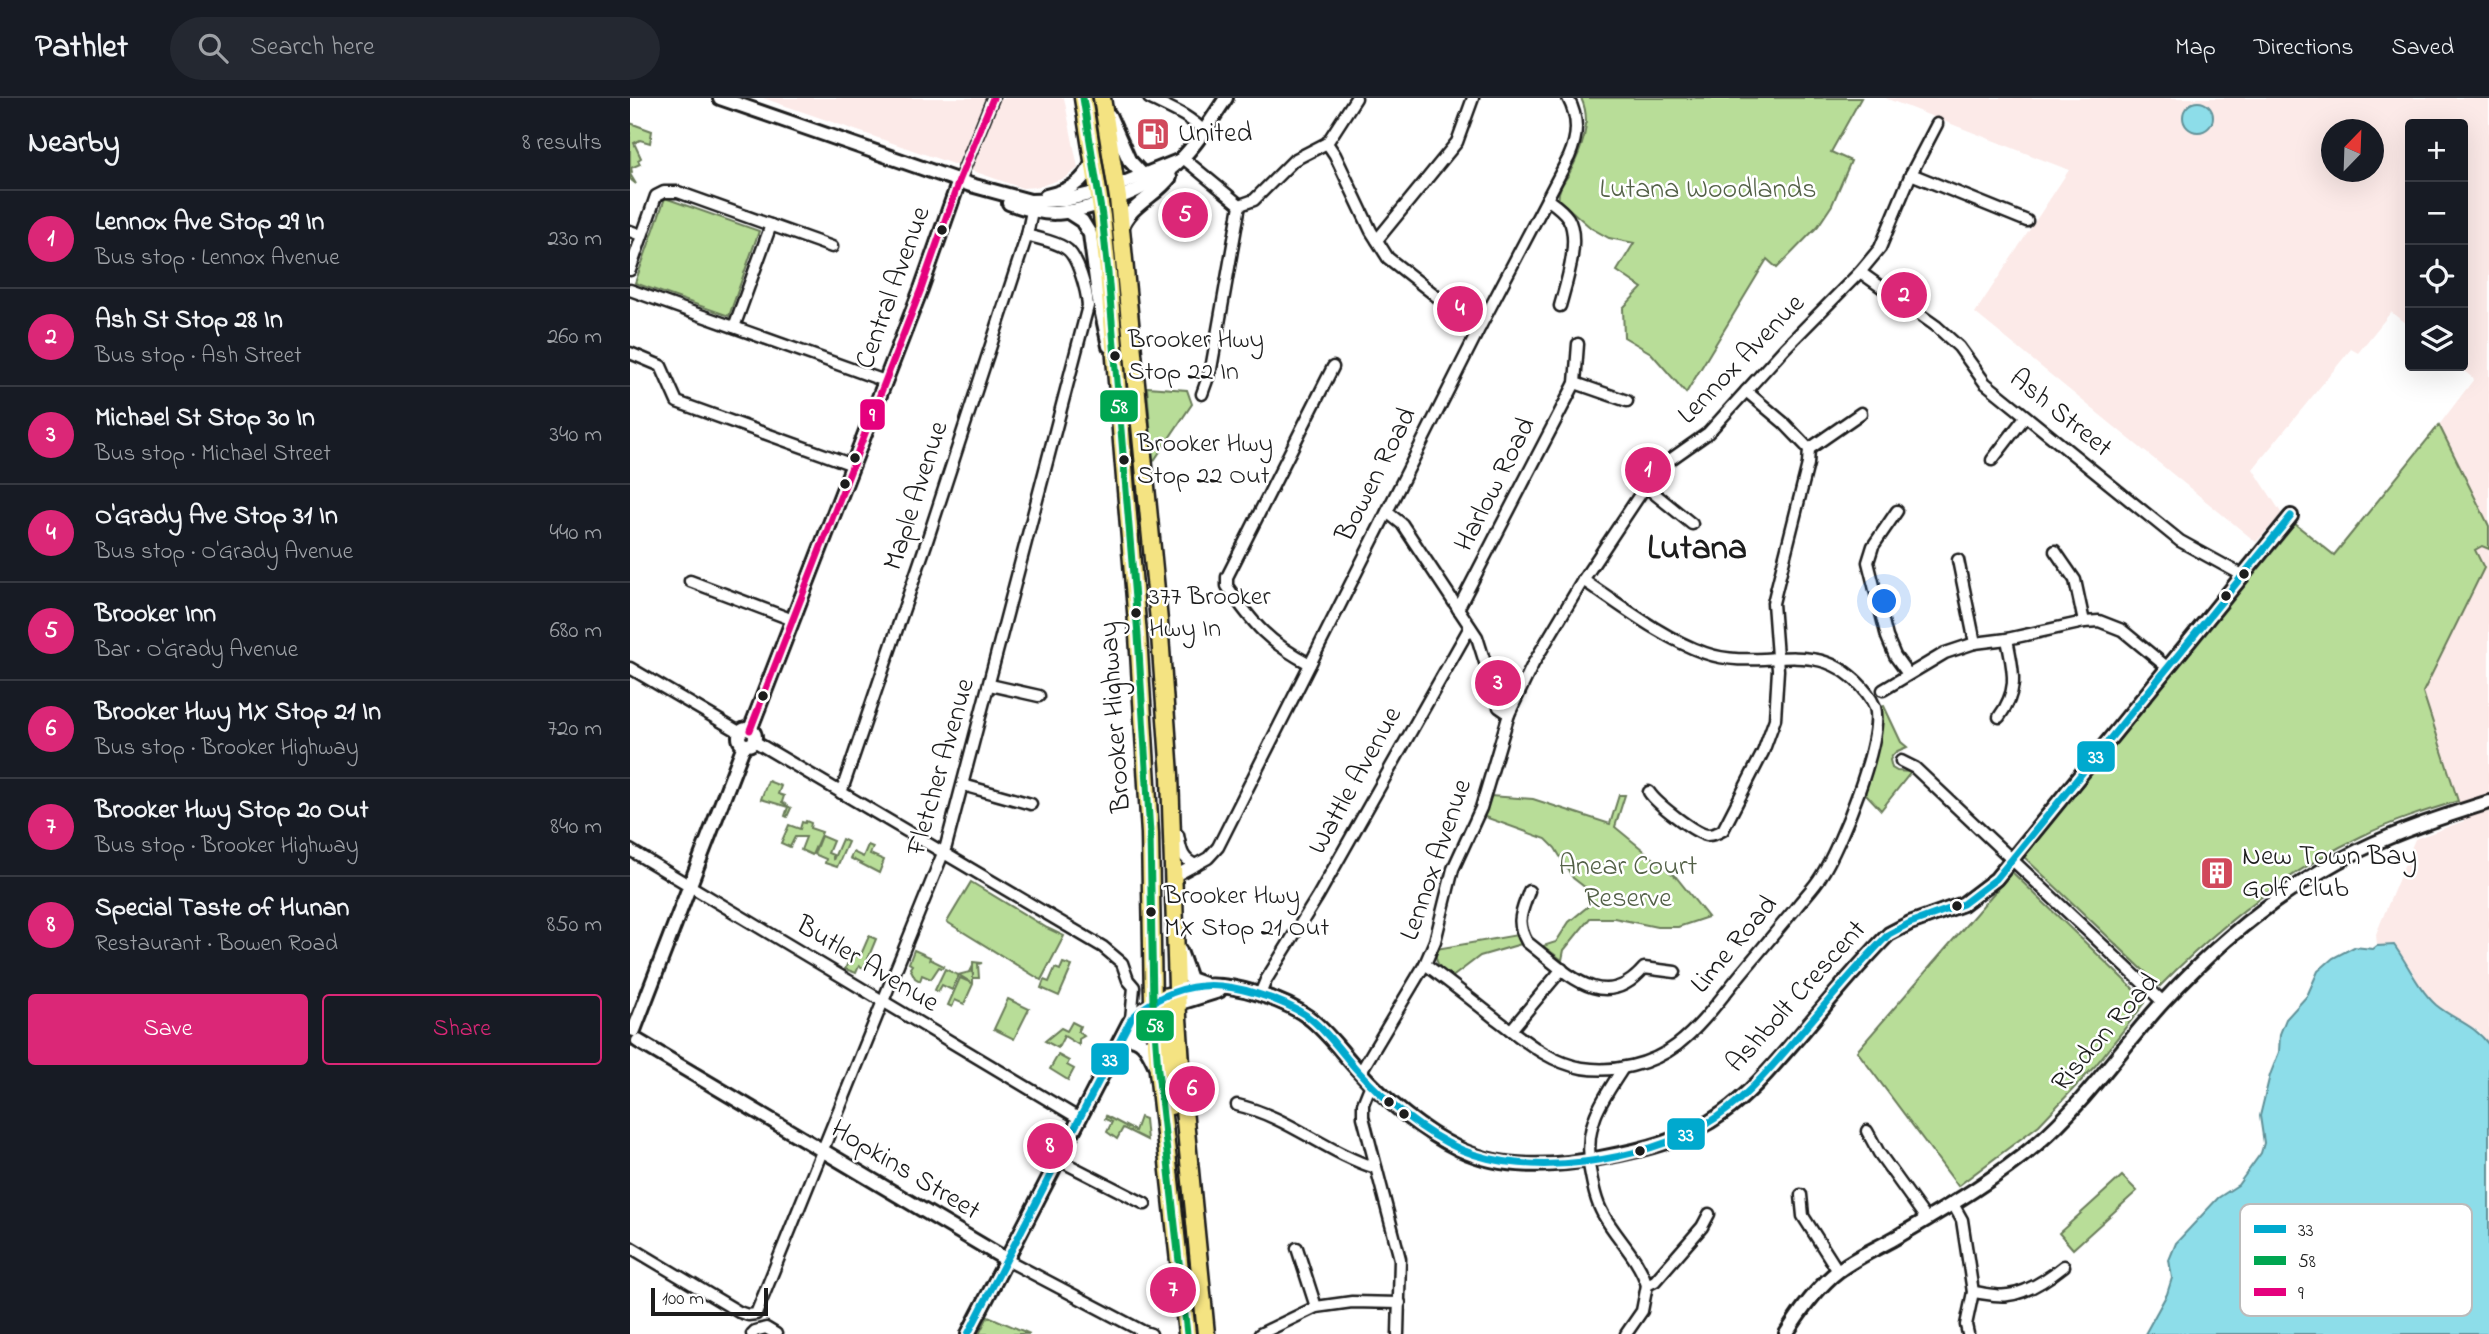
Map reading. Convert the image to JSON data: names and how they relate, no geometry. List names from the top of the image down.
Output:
{
  "streets": {
    "highway": ["Brooker Highway"],
    "street": [
      "Central Avenue",
      "Lennox Avenue",
      "Ash Street",
      "Bowen Road",
      "Harlow Road",
      "Maple Avenue",
      "Fletcher Avenue",
      "Wattle Avenue",
      "Lime Road",
      "Butler Avenue",
      "Ashbolt Crescent",
      "Risdon Road",
      "Hopkins Street"
    ]
  },
  "crossings": [
    ["Central Avenue", "Butler Avenue"],
    ["Central Avenue", "Hopkins Street"],
    ["Lennox Avenue", "Ash Street"],
    ["Lennox Avenue", "Lime Road"],
    ["Lennox Avenue", "Ashbolt Crescent"],
    ["Ash Street", "Ashbolt Crescent"],
    ["Bowen Road", "Brooker Highway"],
    ["Maple Avenue", "Fletcher Avenue"],
    ["Brooker Highway", "Ashbolt Crescent"],
    ["Fletcher Avenue", "Butler Avenue"],
    ["Fletcher Avenue", "Hopkins Street"],
    ["Wattle Avenue", "Ashbolt Crescent"]
  ],
  "districts": ["Lutana"],
  "parks": ["Lutana Woodlands", "Anear Court Reserve"],
  "places": {
    "fuel station": ["United"],
    "other": [
      "Brooker Hwy Stop 22 In",
      "Brooker Hwy Stop 22 Out",
      "377 Brooker Hwy In",
      "Brooker Hwy MX Stop 21 Out"
    ],
    "building": ["New Town Bay Golf Club"]
  },
  "lines": ["transit line 58", "transit line 9", "transit line 33"],
  "legend": ["33", "58", "9"],
  "scale_bar": "100 m",
  "north": "top right",
  "page": {
    "header": "Pathlet",
    "search": "Search here",
    "nav": ["Map", "Directions", "Saved"],
    "heading": ["Nearby", "8 results"],
    "map_buttons": ["+", "−"],
    "pins": [
      "5",
      "2",
      "4",
      "1",
      "3",
      "6",
      "8",
      "7"
    ],
    "list": [
      {
        "mark": "1",
        "name": "Lennox Ave Stop 29 In",
        "note": "Bus stop · Lennox Avenue",
        "value": "230 m"
      },
      {
        "mark": "2",
        "name": "Ash St Stop 28 In",
        "note": "Bus stop · Ash Street",
        "value": "260 m"
      },
      {
        "mark": "3",
        "name": "Michael St Stop 30 In",
        "note": "Bus stop · Michael Street",
        "value": "340 m"
      },
      {
        "mark": "4",
        "name": "O'Grady Ave Stop 31 In",
        "note": "Bus stop · O'Grady Avenue",
        "value": "440 m"
      },
      {
        "mark": "5",
        "name": "Brooker Inn",
        "note": "Bar · O'Grady Avenue",
        "value": "680 m"
      },
      {
        "mark": "6",
        "name": "Brooker Hwy MX Stop 21 In",
        "note": "Bus stop · Brooker Highway",
        "value": "720 m"
      },
      {
        "mark": "7",
        "name": "Brooker Hwy Stop 20 Out",
        "note": "Bus stop · Brooker Highway",
        "value": "840 m"
      },
      {
        "mark": "8",
        "name": "Special Taste of Hunan",
        "note": "Restaurant · Bowen Road",
        "value": "850 m"
      }
    ],
    "buttons": ["Save", "Share"],
    "scale": "100 m"
  }
}
